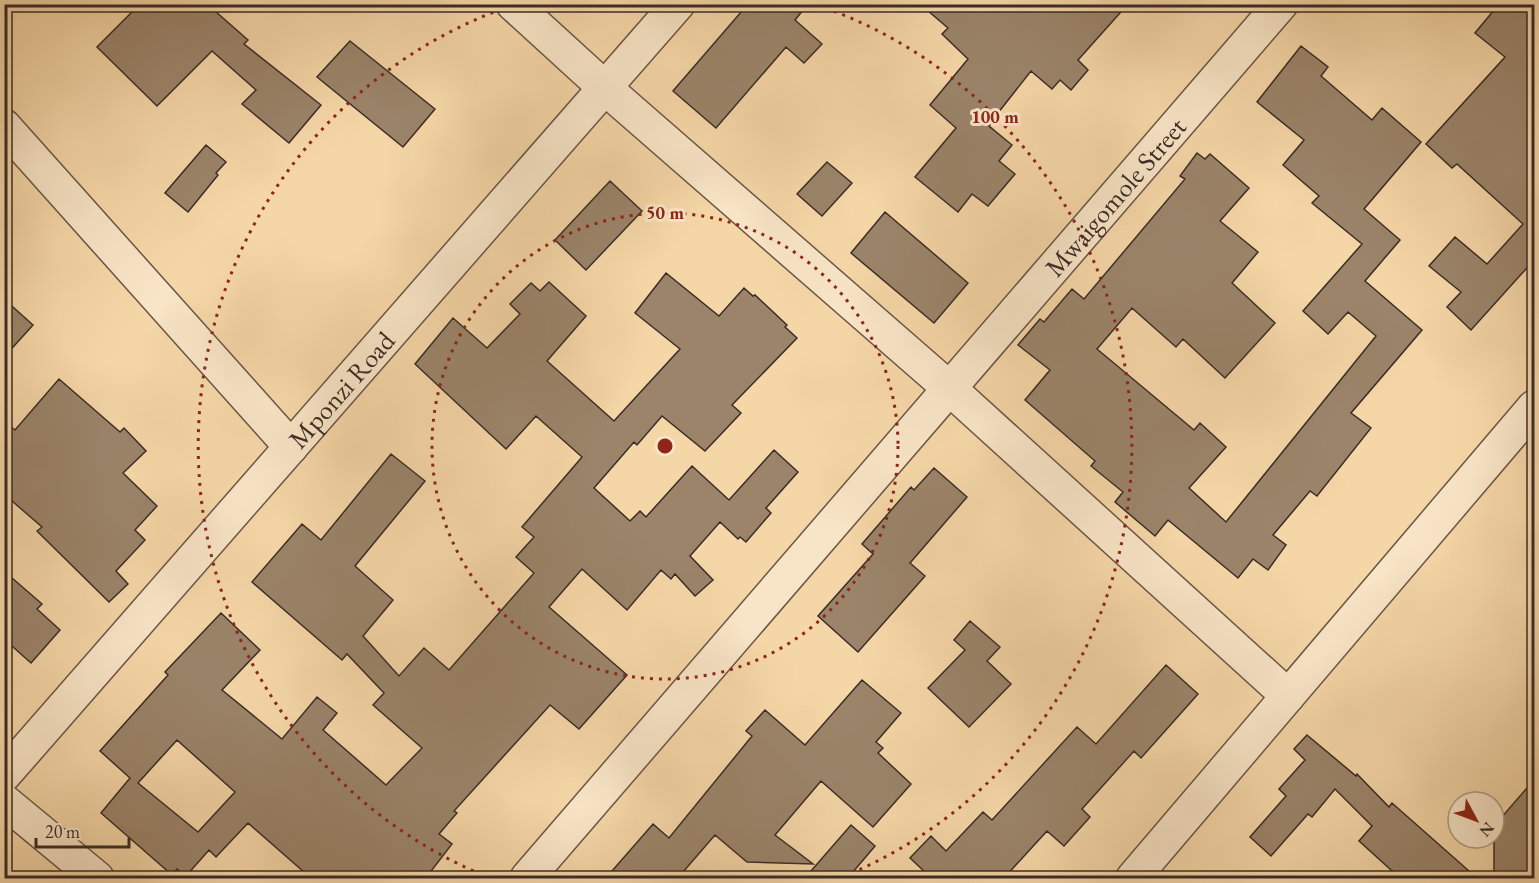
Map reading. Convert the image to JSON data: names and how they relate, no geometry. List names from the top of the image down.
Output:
{
  "streets": {
    "street": ["Mwaigomole Street", "Mponzi Road"]
  },
  "scale_bar": "20 m",
  "north": "bottom right",
  "rings": ["100 m", "50 m"]
}
